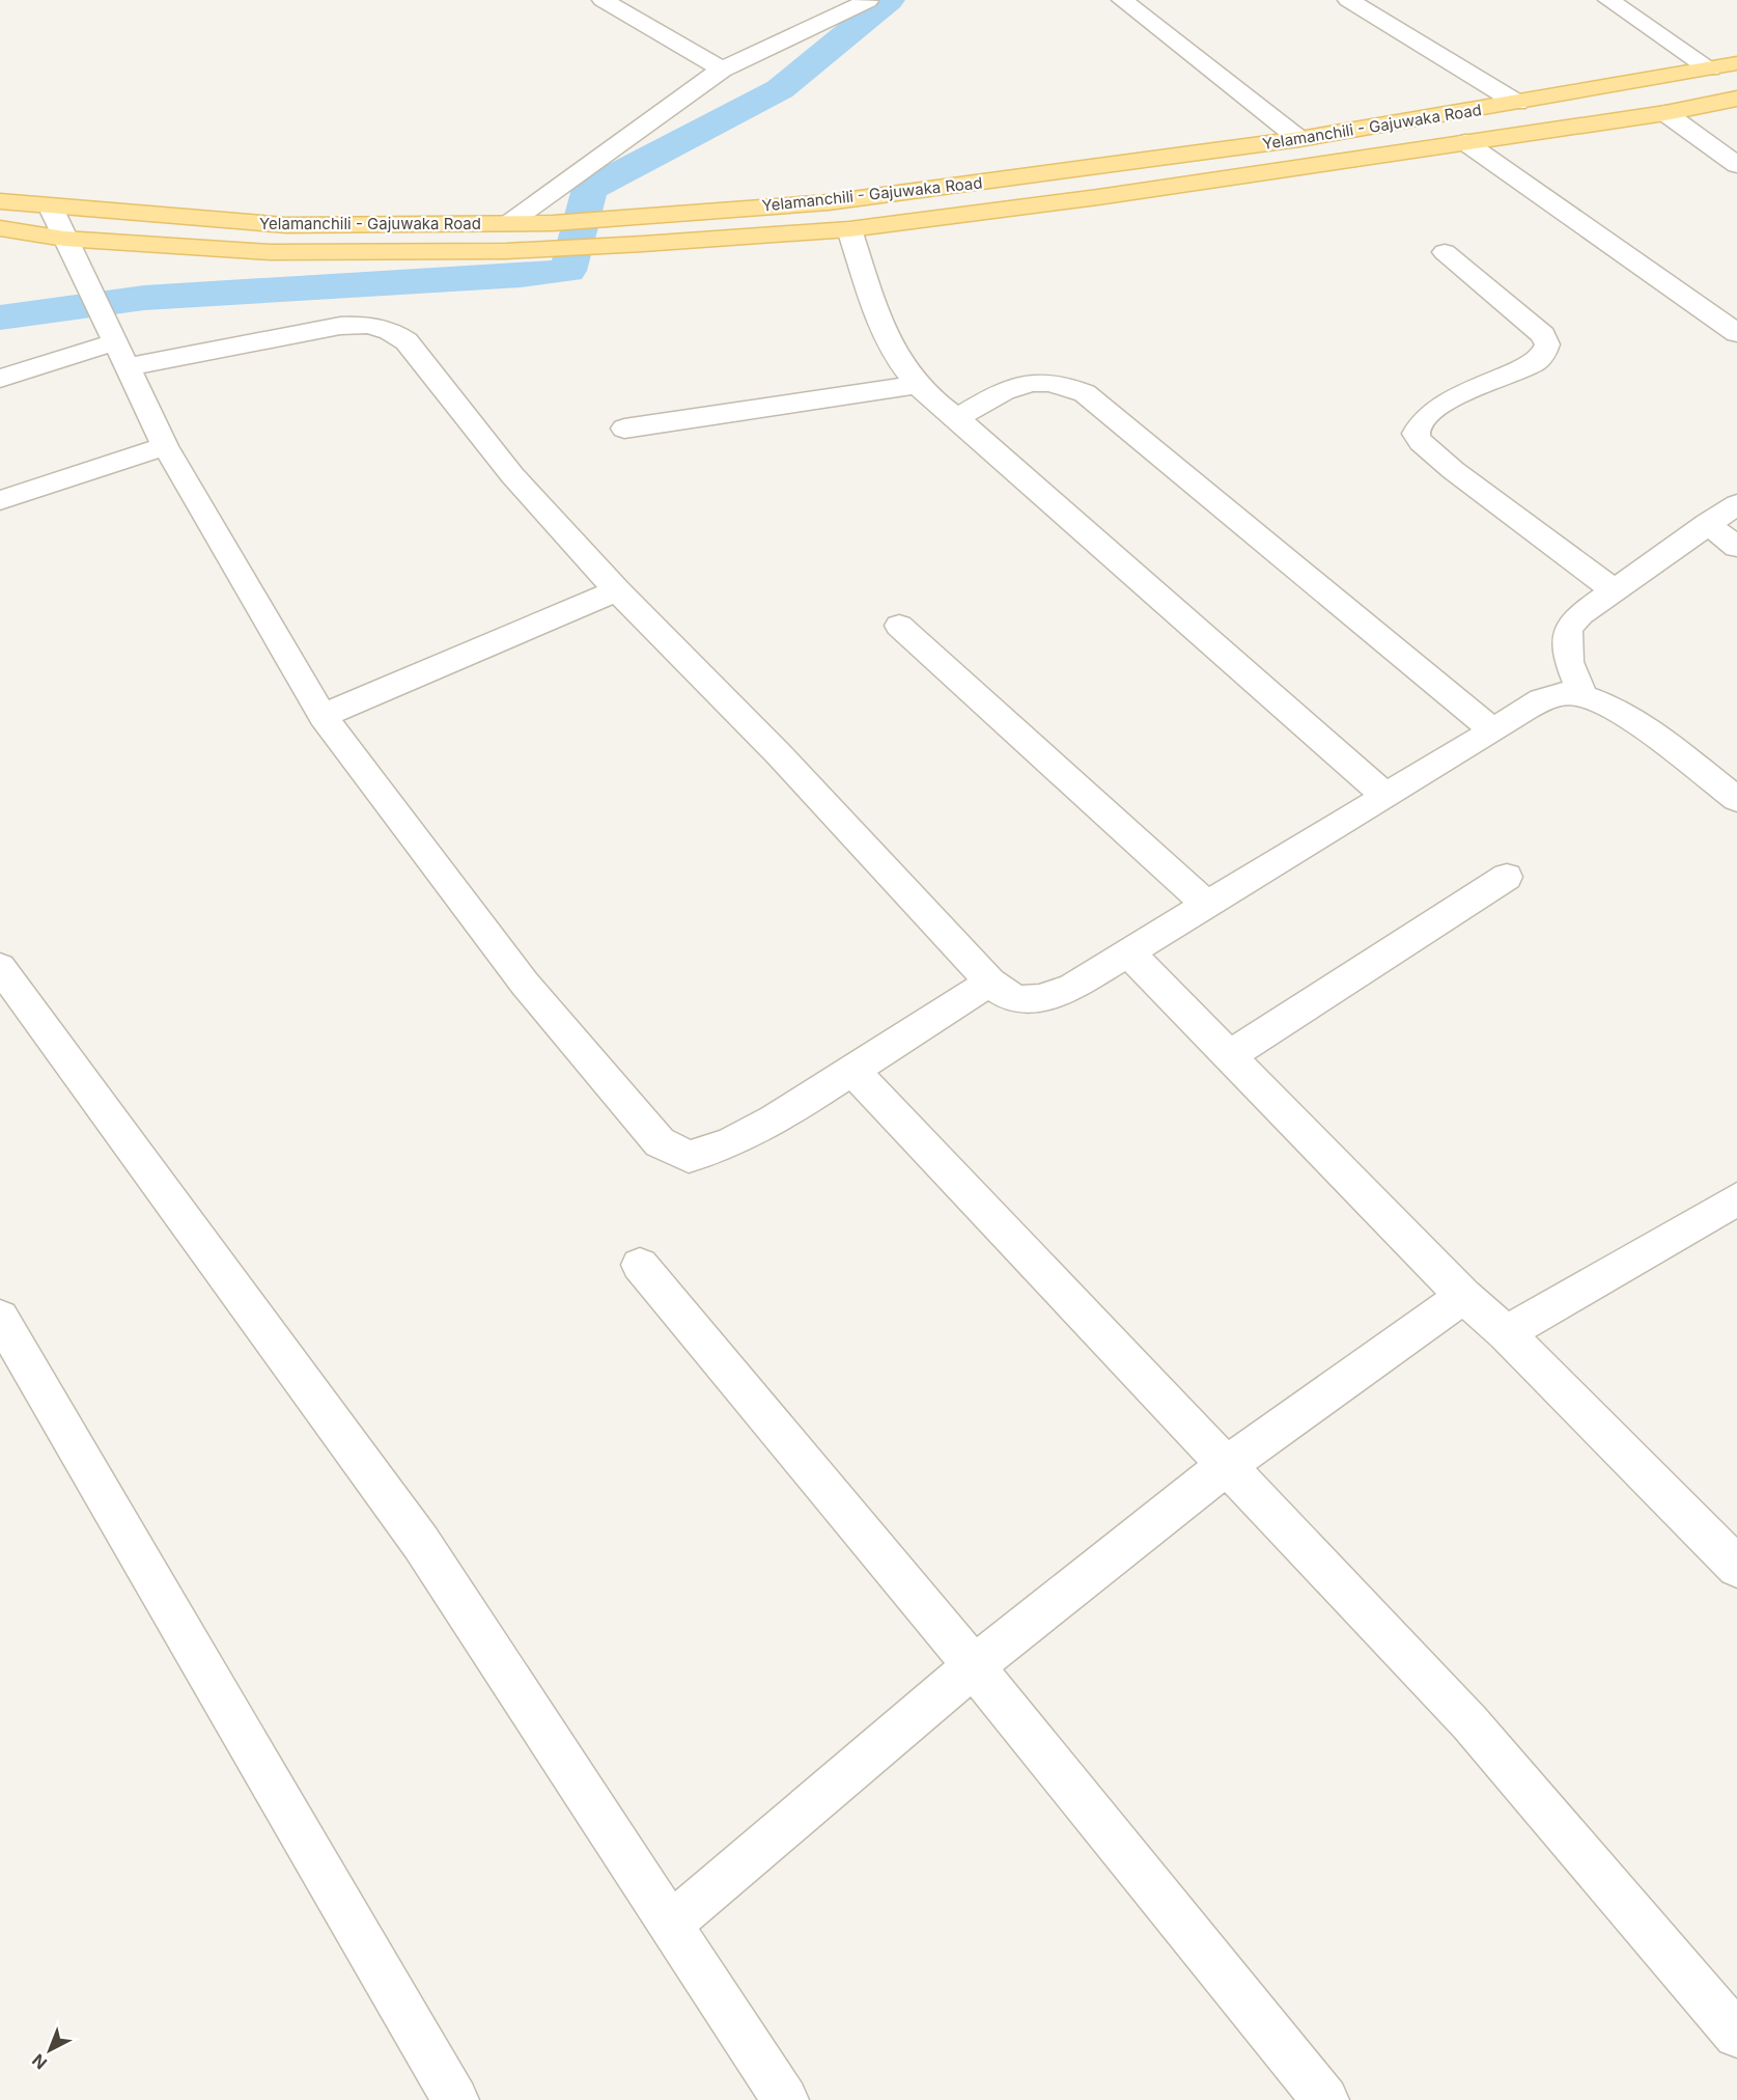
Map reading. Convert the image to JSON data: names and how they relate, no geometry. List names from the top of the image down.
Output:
{
  "streets": {
    "main road": ["Yelamanchili - Gajuwaka Road"]
  },
  "north": "bottom left"
}
